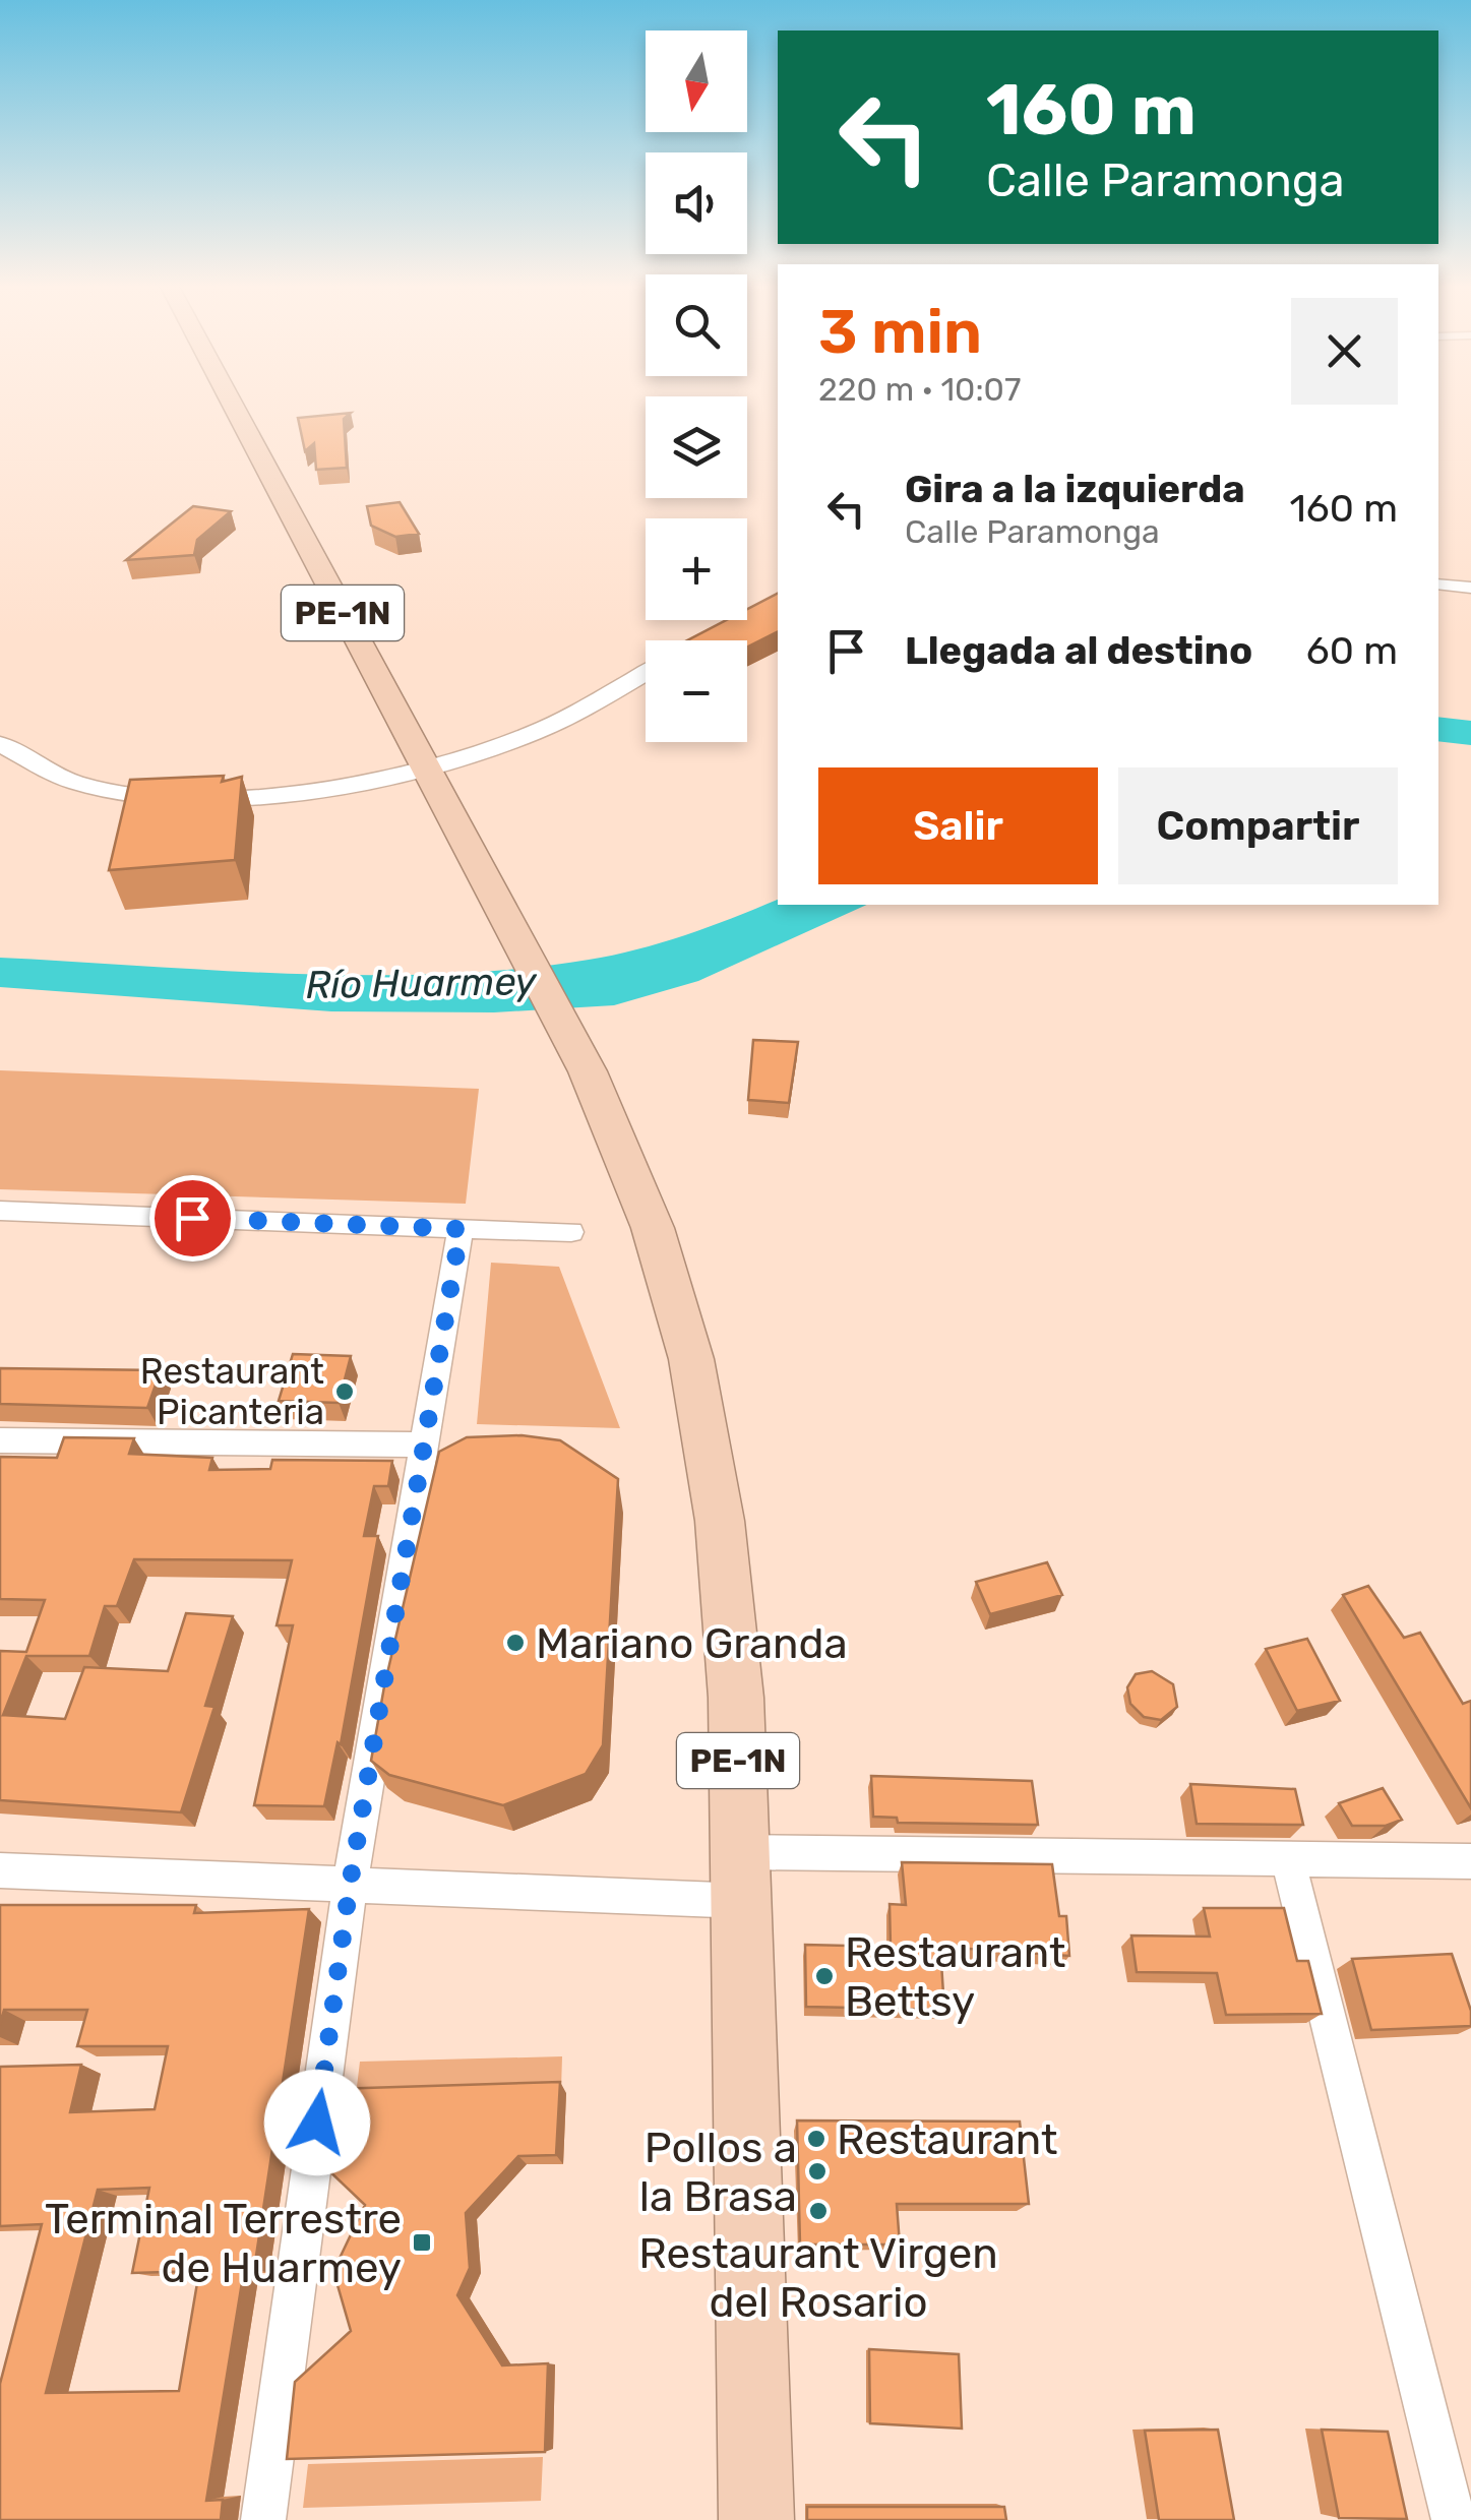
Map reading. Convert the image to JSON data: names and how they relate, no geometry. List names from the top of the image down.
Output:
{
  "streets": {
    "highway": ["PE-1N"]
  },
  "water": ["Río Huarmey"],
  "places": {
    "other": [
      "Restaurant Picanteria",
      "Mariano Granda",
      "Restaurant Bettsy",
      "Restaurant",
      "Pollos a la Brasa",
      "Restaurant Virgen del Rosario"
    ],
    "transit": ["Terminal Terrestre de Huarmey"]
  },
  "north": "bottom",
  "page": {
    "map_buttons": ["+", "−"],
    "turn": ["160 m", "Calle Paramonga"],
    "heading": ["3 min", "220 m · 10:07"],
    "list": [
      {
        "name": "Gira a la izquierda",
        "note": "Calle Paramonga",
        "value": "160 m"
      },
      {
        "name": "Llegada al destino",
        "value": "60 m"
      }
    ],
    "buttons": ["Salir", "Compartir"]
  }
}
